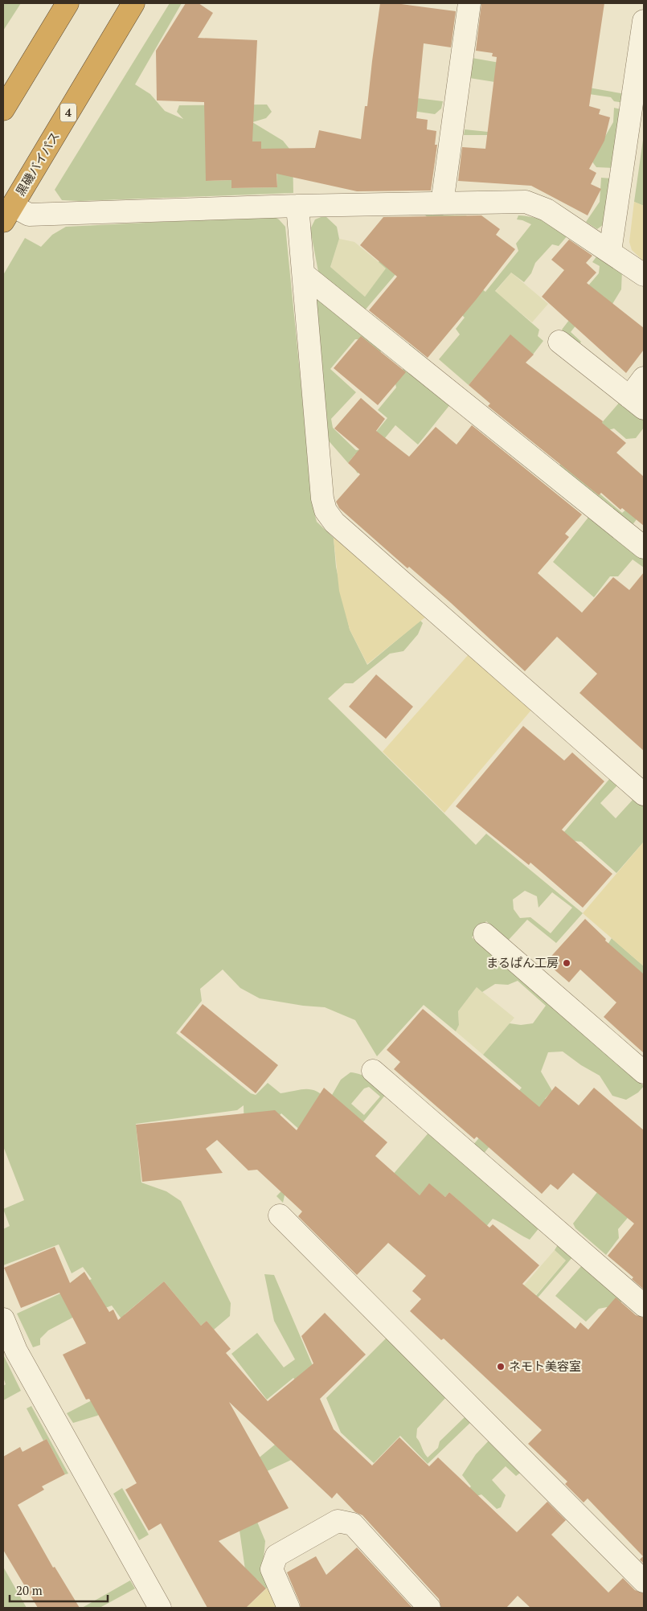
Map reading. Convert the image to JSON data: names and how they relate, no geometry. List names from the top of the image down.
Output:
{
  "streets": {
    "highway": ["4", "黒磯バイパス"]
  },
  "places": ["まるぱん工房", "ネモト美容室"],
  "scale_bar": "20 m"
}
